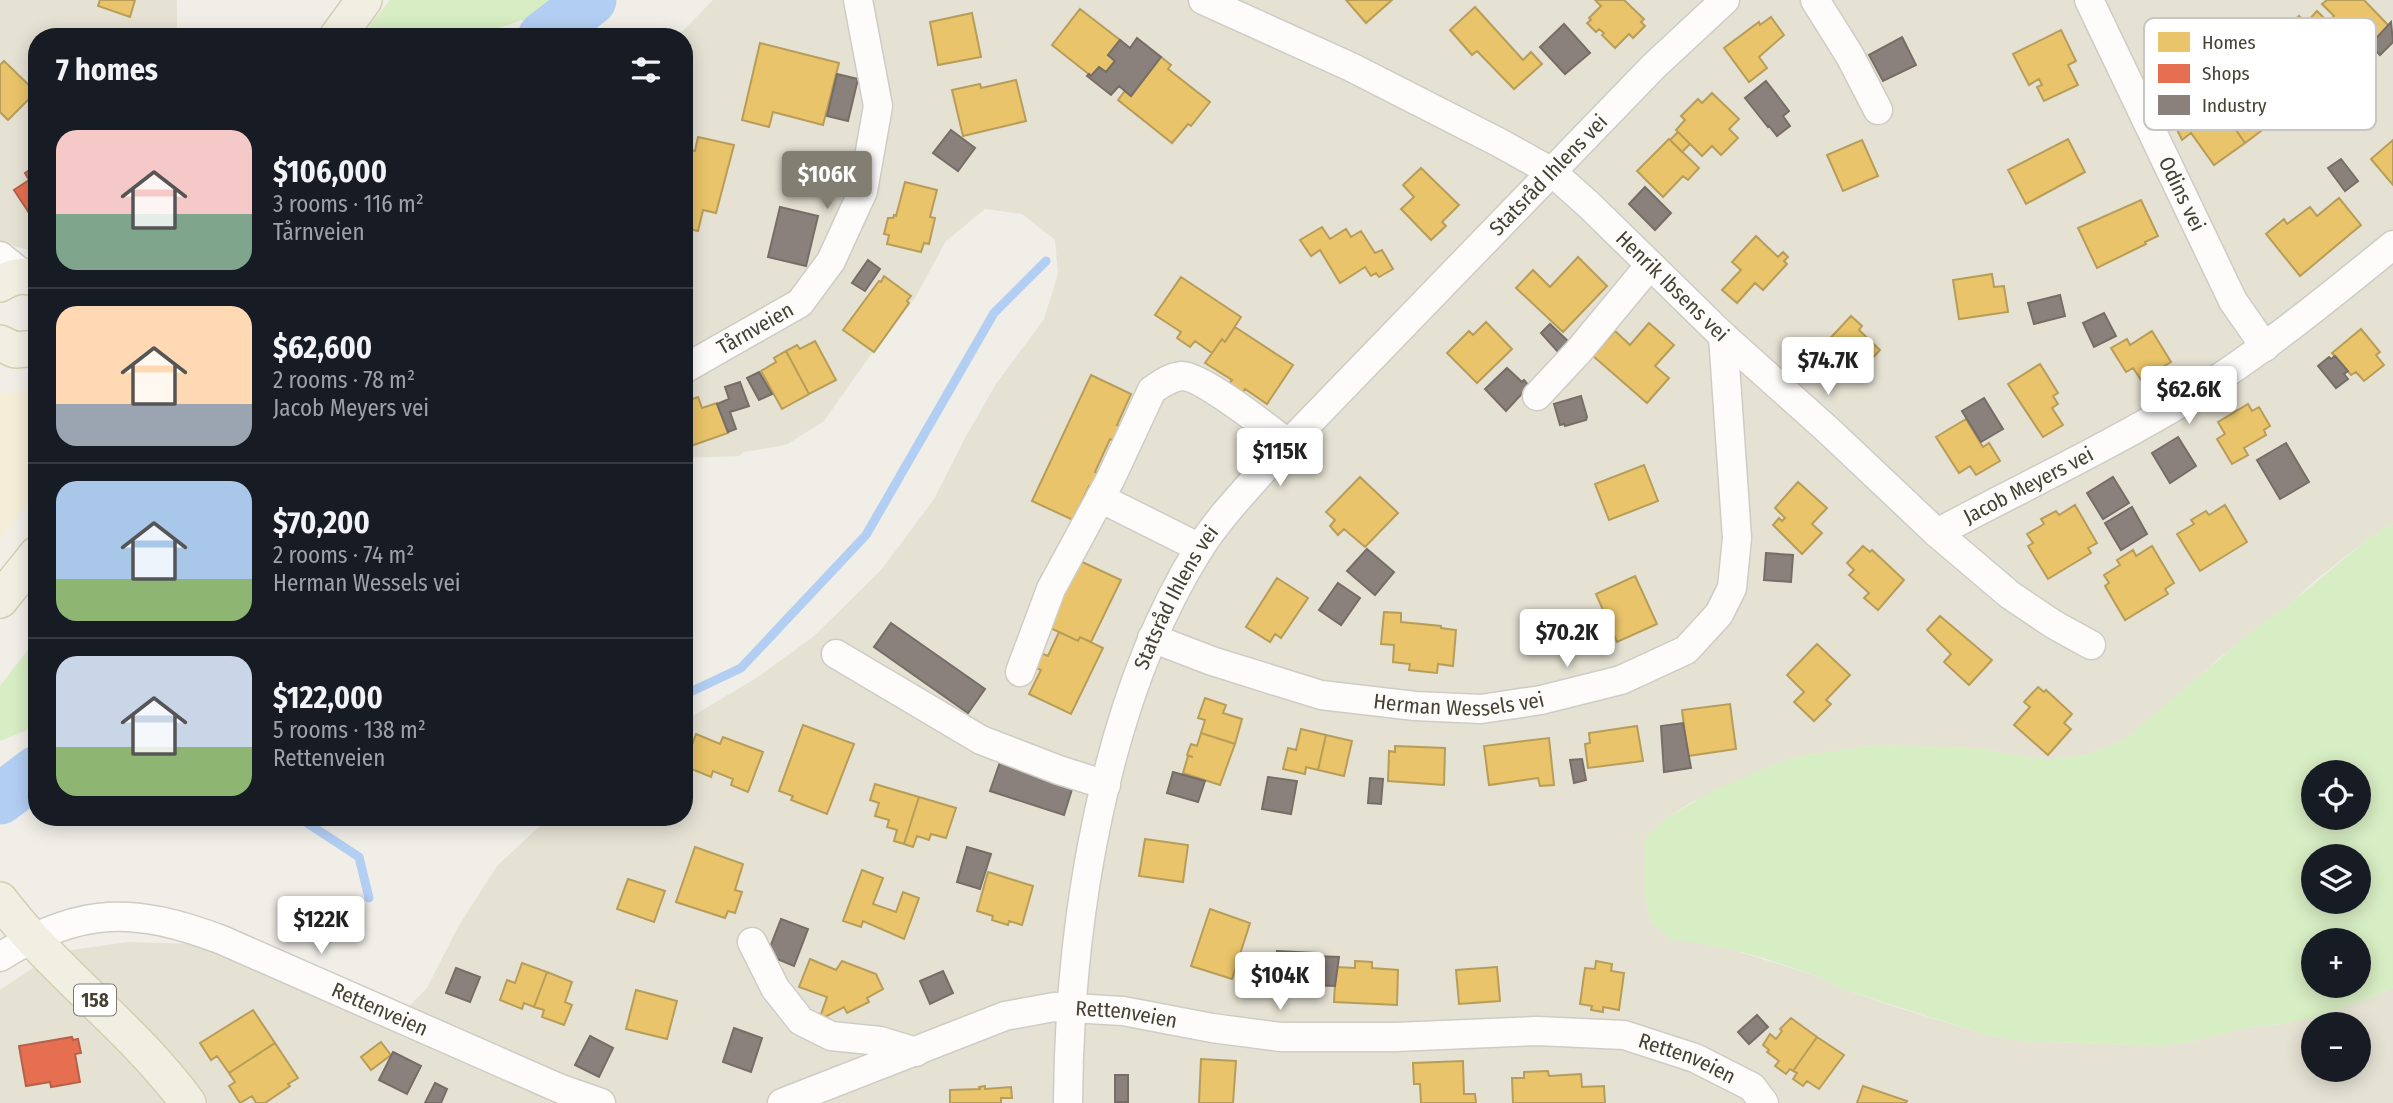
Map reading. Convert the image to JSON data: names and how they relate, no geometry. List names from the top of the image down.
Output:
{
  "streets": {
    "main road": ["158"],
    "street": [
      "Statsråd Ihlens vei",
      "Odins vei",
      "Henrik Ibsens vei",
      "Tårnveien",
      "Jacob Meyers vei",
      "Herman Wessels vei",
      "Rettenveien"
    ]
  },
  "crossings": [
    ["Statsråd Ihlens vei", "Henrik Ibsens vei"],
    ["Statsråd Ihlens vei", "Herman Wessels vei"],
    ["Statsråd Ihlens vei", "Rettenveien"],
    ["Odins vei", "Jacob Meyers vei"],
    ["Henrik Ibsens vei", "Jacob Meyers vei"],
    ["Henrik Ibsens vei", "Herman Wessels vei"],
    ["158", "Rettenveien"]
  ],
  "legend": ["Homes", "Shops", "Industry"],
  "page": {
    "heading": "7 homes",
    "list": [
      {
        "name": "$106,000",
        "note": "3 rooms · 116 m² · Tårnveien"
      },
      {
        "name": "$62,600",
        "note": "2 rooms · 78 m² · Jacob Meyers vei"
      },
      {
        "name": "$70,200",
        "note": "2 rooms · 74 m² · Herman Wessels vei"
      },
      {
        "name": "$122,000",
        "note": "5 rooms · 138 m² · Rettenveien"
      }
    ],
    "price": [
      "$106K",
      "$74.7K",
      "$62.6K",
      "$115K",
      "$70.2K",
      "$122K",
      "$104K"
    ],
    "map_buttons": ["+", "−"]
  }
}
